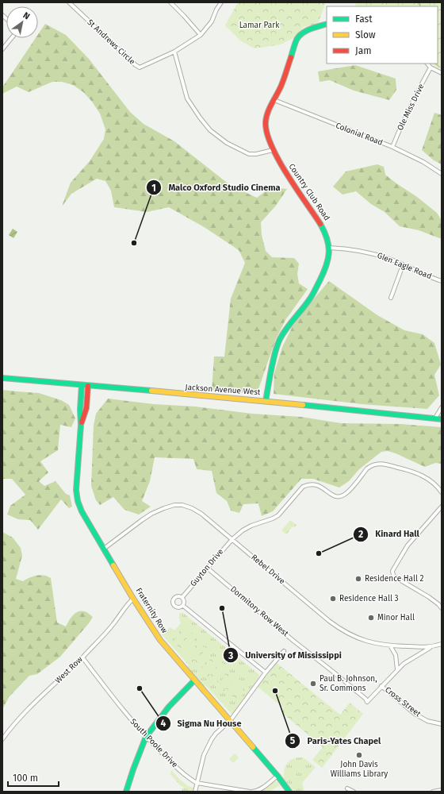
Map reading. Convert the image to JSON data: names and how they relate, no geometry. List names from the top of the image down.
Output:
{
  "streets": {
    "street": [
      "St Andrews Circle",
      "Ole Miss Drive",
      "Colonial Road",
      "Country Club Road",
      "Glen Eagle Road",
      "Jackson Avenue West",
      "Guyton Drive",
      "Rebel Drive",
      "Fraternity Row",
      "Dormitory Row West",
      "West Row",
      "Cross Street",
      "South Poole Drive"
    ]
  },
  "crossings": [
    ["Ole Miss Drive", "Colonial Road"],
    ["Colonial Road", "Country Club Road"],
    ["Country Club Road", "Glen Eagle Road"],
    ["Country Club Road", "Jackson Avenue West"],
    ["Jackson Avenue West", "Fraternity Row"],
    ["Guyton Drive", "Rebel Drive"],
    ["Guyton Drive", "Dormitory Row West"],
    ["Rebel Drive", "Fraternity Row"],
    ["Rebel Drive", "Dormitory Row West"],
    ["Fraternity Row", "West Row"],
    ["Dormitory Row West", "Cross Street"],
    ["West Row", "South Poole Drive"]
  ],
  "parks": ["Lamar Park"],
  "places": [
    "Malco Oxford Studio Cinema",
    "Kinard Hall",
    "Residence Hall 2",
    "Residence Hall 3",
    "University of Mississippi",
    "Minor Hall",
    "Paul B. Johnson, Sr. Commons",
    "Sigma Nu House",
    "Paris-Yates Chapel",
    "John Davis Williams Library"
  ],
  "legend": ["Fast", "Slow", "Jam"],
  "scale_bar": "100 m",
  "north": "top right"
}
